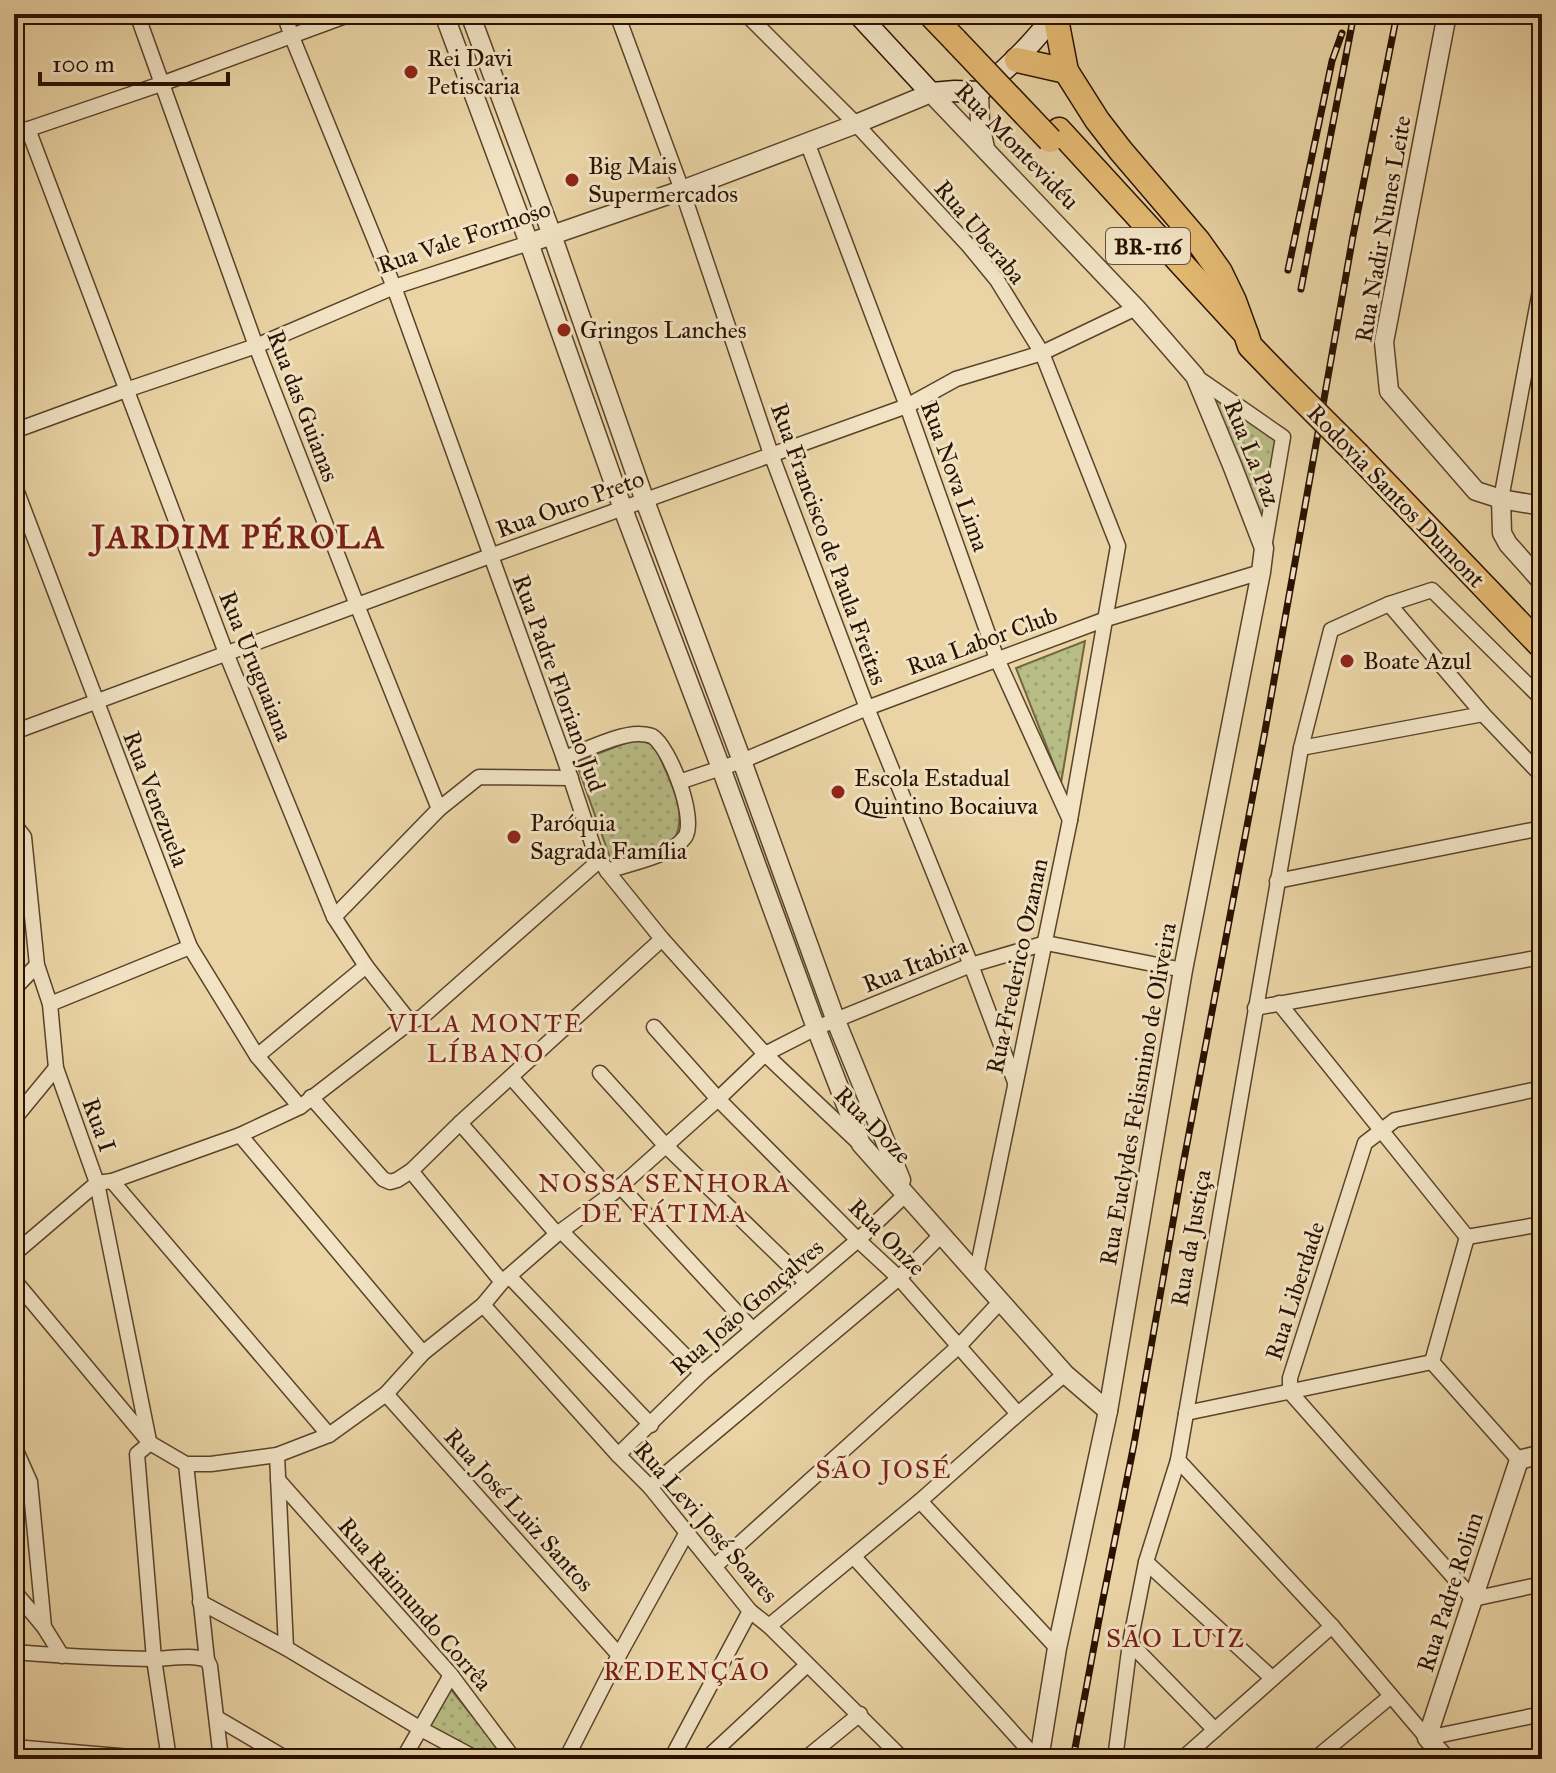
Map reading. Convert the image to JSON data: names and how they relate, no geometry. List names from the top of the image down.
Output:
{
  "streets": {
    "highway": ["BR-116", "Rodovia Santos Dumont"],
    "main road": ["Rua Montevidéu", "Rua Vale Formoso"],
    "street": [
      "Rua Nadir Nunes Leite",
      "Rua Uberaba",
      "Rua das Guianas",
      "Rua La Paz",
      "Rua Nova Lima",
      "Rua Ouro Preto",
      "Rua Francisco de Paula Freitas",
      "Rua Labor Club",
      "Rua Uruguaiana",
      "Rua Padre Floriano Jud",
      "Rua Venezuela",
      "Rua Itabira",
      "Rua Frederico Ozanan",
      "Rua Euclydes Felismino de Oliveira",
      "Rua I",
      "Rua Doze",
      "Rua Onze",
      "Rua da Justiça",
      "Rua Liberdade",
      "Rua João Gonçalves",
      "Rua José Luiz Santos",
      "Rua Levi José Soares",
      "Rua Padre Rolim",
      "Rua Raimundo Corrêa"
    ]
  },
  "crossings": [
    ["Rua Montevidéu", "Rua Vale Formoso"],
    ["Rua Montevidéu", "Rua La Paz"],
    ["Rua Montevidéu", "Rua Ouro Preto"],
    ["Rua Montevidéu", "Rua Euclydes Felismino de Oliveira"],
    ["Rua Uberaba", "Rua Vale Formoso"],
    ["Rua Uberaba", "Rua Ouro Preto"],
    ["Rua Uberaba", "Rua Labor Club"],
    ["Rua Uberaba", "Rua Frederico Ozanan"],
    ["Rua Vale Formoso", "Rua das Guianas"],
    ["Rua Vale Formoso", "Rua Nova Lima"],
    ["Rua Vale Formoso", "Rua Francisco de Paula Freitas"],
    ["Rua Vale Formoso", "Rua Uruguaiana"],
    ["Rua Vale Formoso", "Rua Padre Floriano Jud"],
    ["Rua das Guianas", "Rua Ouro Preto"],
    ["Rua La Paz", "Rua Euclydes Felismino de Oliveira"],
    ["Rua Nova Lima", "Rua Ouro Preto"],
    ["Rua Nova Lima", "Rua Labor Club"],
    ["Rua Nova Lima", "Rua Frederico Ozanan"],
    ["Rua Ouro Preto", "Rua Francisco de Paula Freitas"],
    ["Rua Ouro Preto", "Rua Uruguaiana"],
    ["Rua Ouro Preto", "Rua Padre Floriano Jud"],
    ["Rua Ouro Preto", "Rua Venezuela"],
    ["Rua Francisco de Paula Freitas", "Rua Labor Club"],
    ["Rua Francisco de Paula Freitas", "Rua Itabira"],
    ["Rua Francisco de Paula Freitas", "Rua Frederico Ozanan"],
    ["Rua Labor Club", "Rua Padre Floriano Jud"],
    ["Rua Labor Club", "Rua Frederico Ozanan"],
    ["Rua Labor Club", "Rua Euclydes Felismino de Oliveira"],
    ["Rua Labor Club", "Rua Doze"],
    ["Rua Padre Floriano Jud", "Rua Doze"],
    ["Rua Itabira", "Rua Frederico Ozanan"],
    ["Rua Itabira", "Rua Euclydes Felismino de Oliveira"],
    ["Rua Itabira", "Rua Doze"],
    ["Rua Itabira", "Rua Onze"],
    ["Rua Itabira", "Rua José Luiz Santos"],
    ["Rua Itabira", "Rua Levi José Soares"],
    ["Rua Frederico Ozanan", "Rua Doze"],
    ["Rua Euclydes Felismino de Oliveira", "Rua Doze"],
    ["Rua Doze", "Rua João Gonçalves"],
    ["Rua Onze", "Rua João Gonçalves"],
    ["Rua Liberdade", "Rua Padre Rolim"],
    ["Rua João Gonçalves", "Rua Levi José Soares"]
  ],
  "districts": [
    "JARDIM PÉROLA",
    "VILA MONTE LÍBANO",
    "NOSSA SENHORA DE FÁTIMA",
    "SÃO JOSÉ",
    "SÃO LUIZ",
    "REDENÇÃO"
  ],
  "places": [
    "Rei Davi Petiscaria",
    "Big Mais Supermercados",
    "Gringos Lanches",
    "Boate Azul",
    "Escola Estadual Quintino Bocaiuva",
    "Paróquia Sagrada Família"
  ],
  "scale_bar": "100 m"
}
